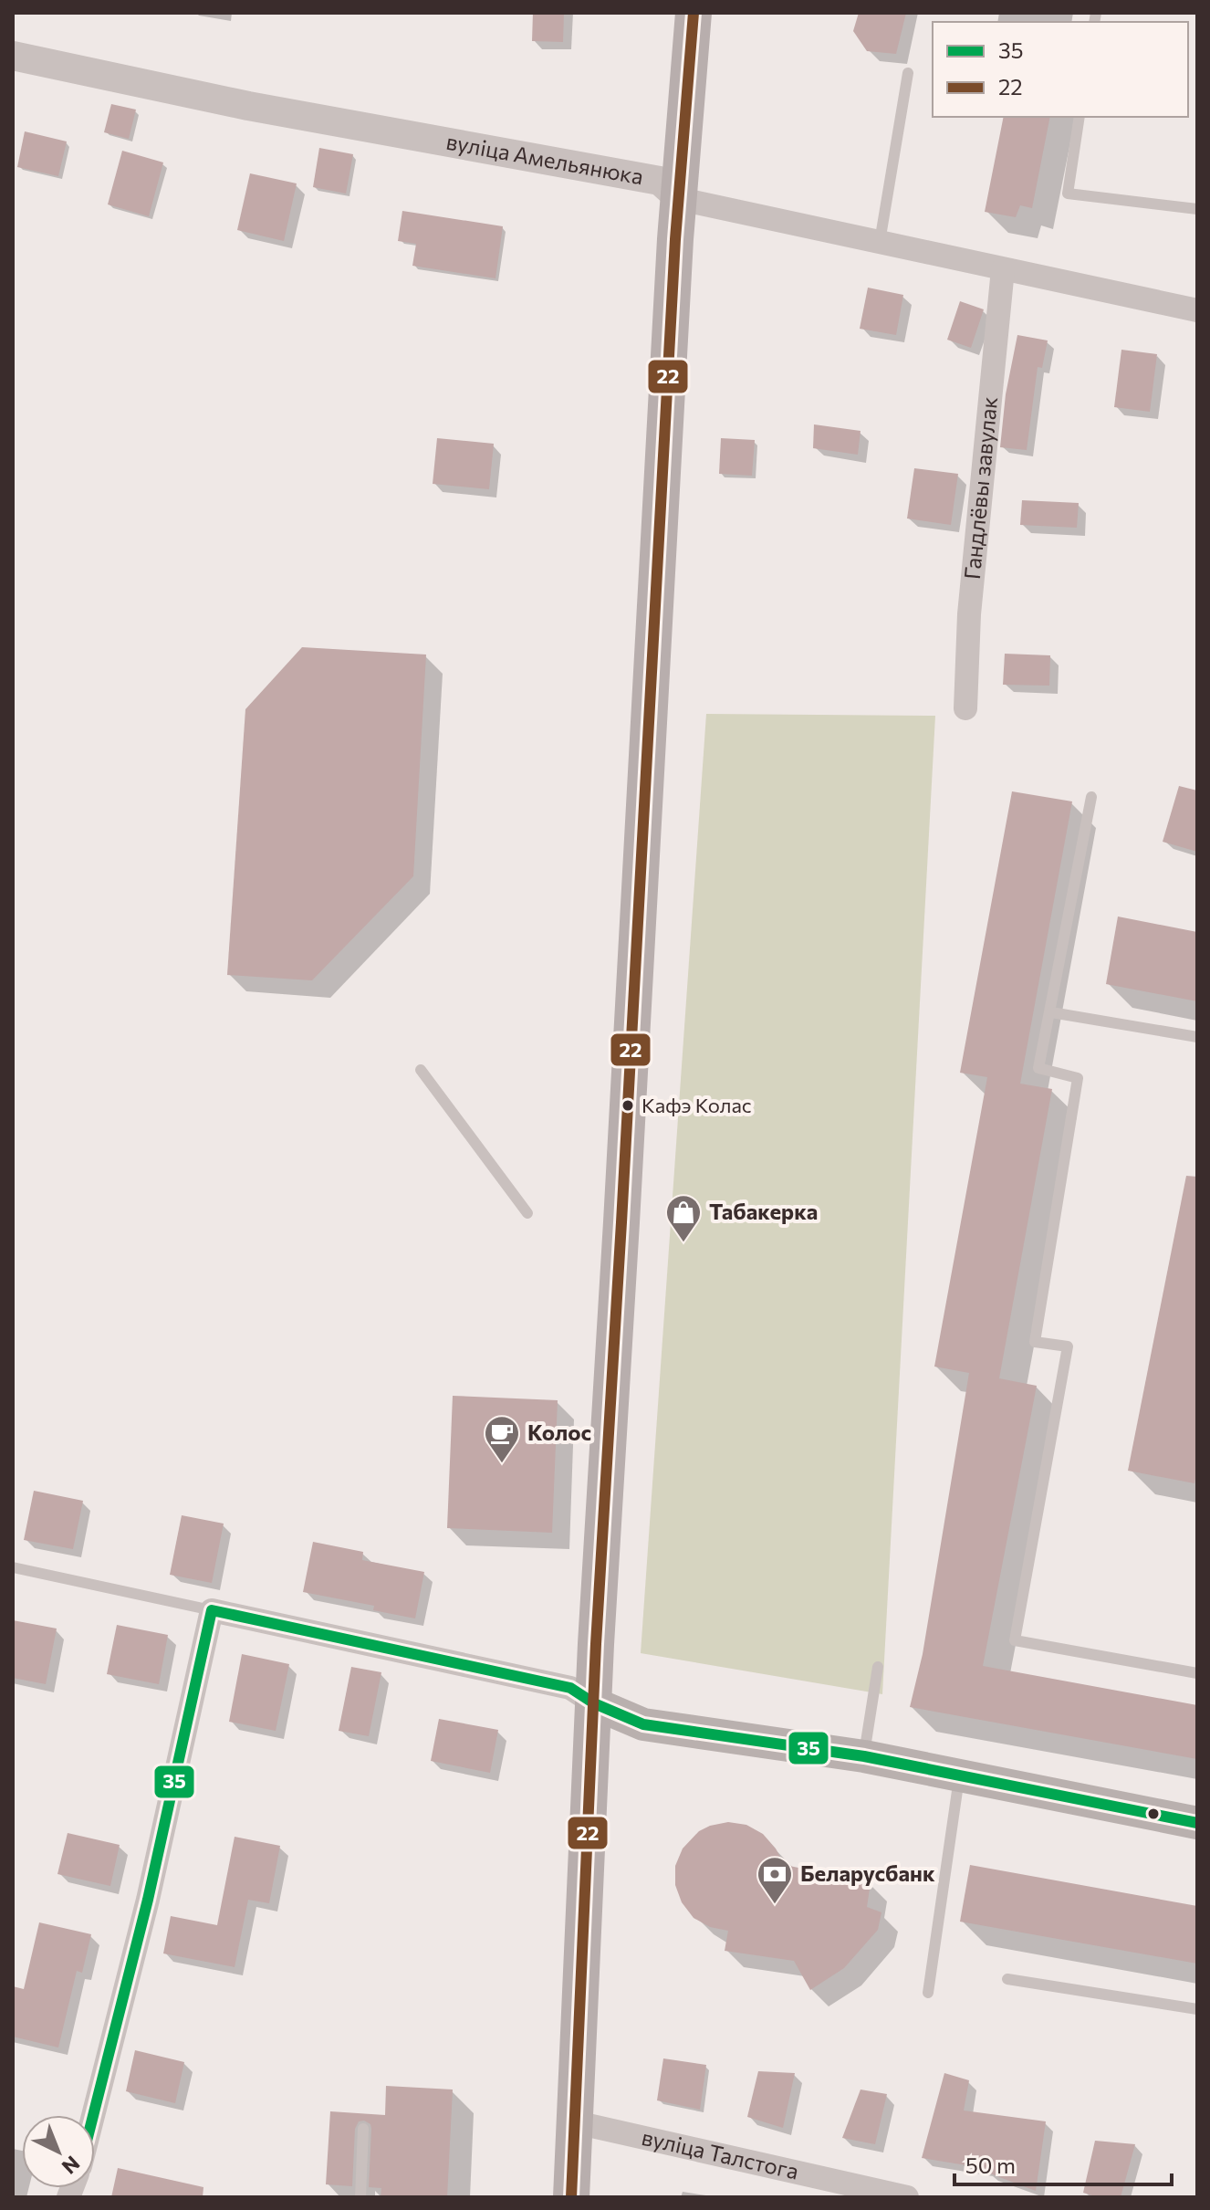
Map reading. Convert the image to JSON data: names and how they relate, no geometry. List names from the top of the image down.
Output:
{
  "streets": {
    "street": ["вуліца Амельянюка", "Гандлёвы завулак", "вуліца Талстога"]
  },
  "crossings": [
    ["вуліца Амельянюка", "Гандлёвы завулак"]
  ],
  "places": {
    "other": ["Кафэ Колас"],
    "shop": ["Табакерка"],
    "cafe": ["Колос"],
    "bank": ["Беларусбанк"]
  },
  "lines": ["transit line 22", "transit line 35"],
  "legend": ["35", "22"],
  "scale_bar": "50 m",
  "north": "bottom right"
}
